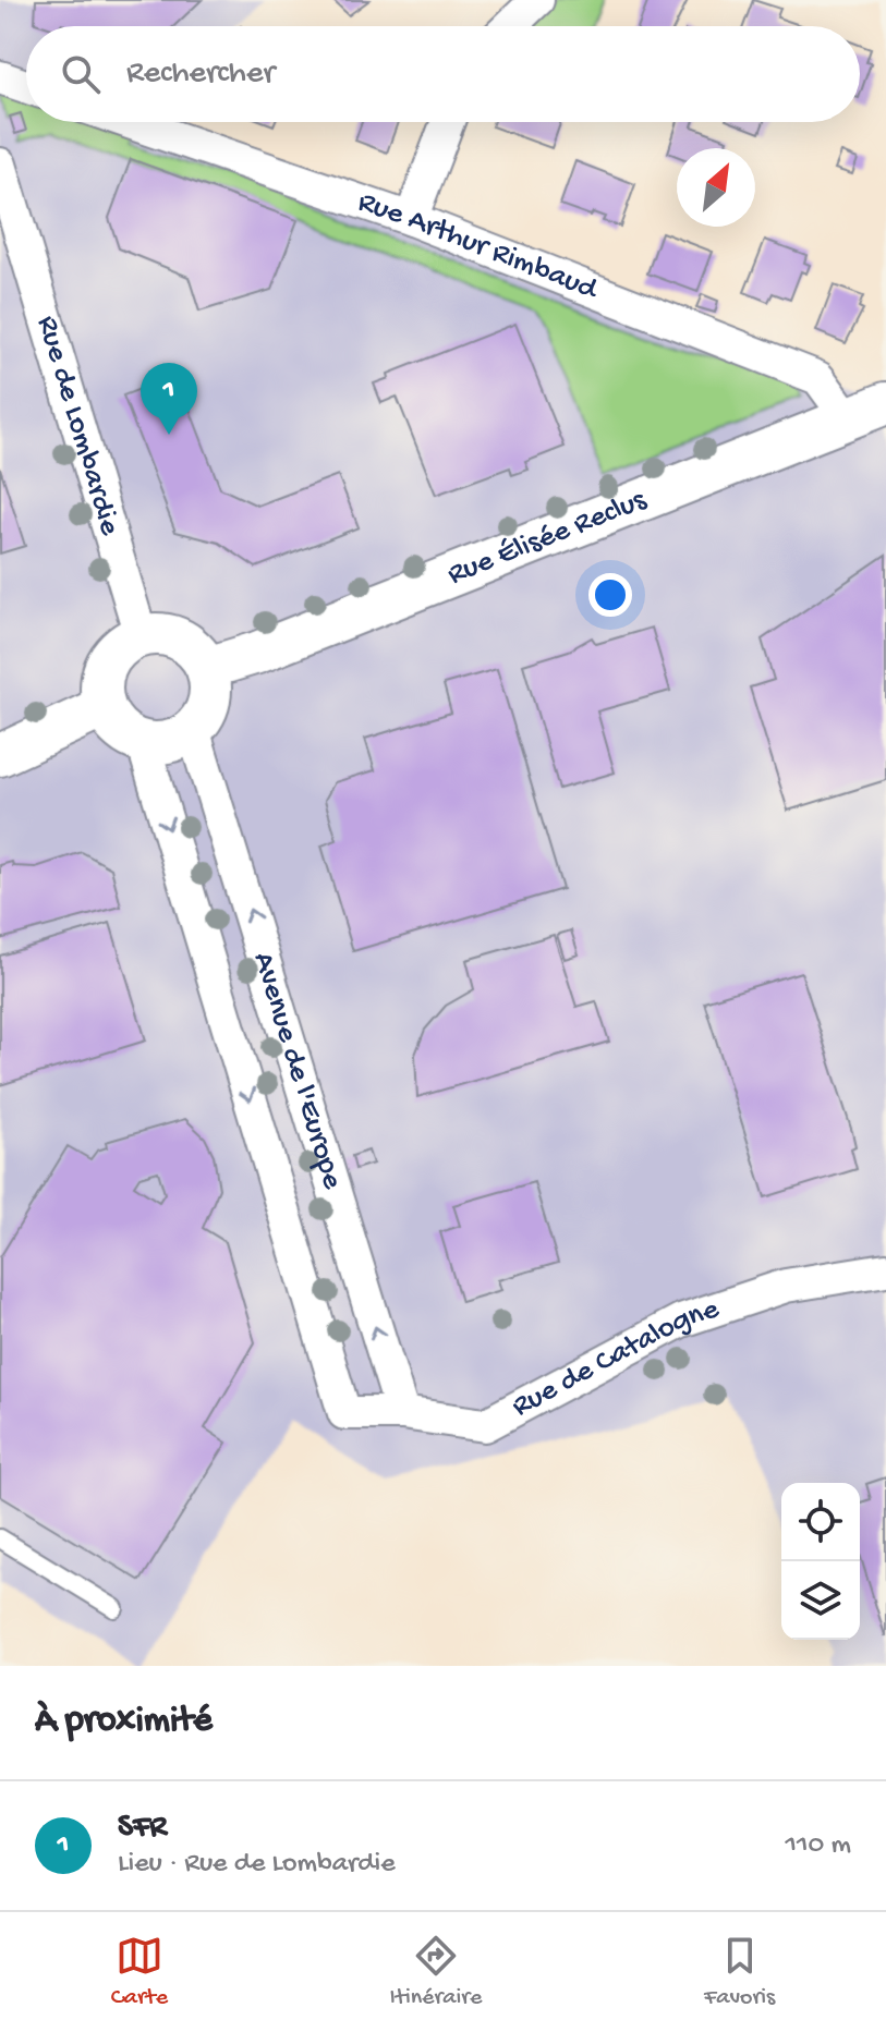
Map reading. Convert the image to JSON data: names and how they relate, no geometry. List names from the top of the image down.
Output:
{
  "streets": {
    "street": [
      "Rue Arthur Rimbaud",
      "Rue de Lombardie",
      "Rue Élisée Reclus",
      "Avenue de l'Europe",
      "Rue de Catalogne"
    ]
  },
  "crossings": [
    ["Rue Arthur Rimbaud", "Rue Élisée Reclus"],
    ["Rue de Lombardie", "Rue Élisée Reclus"],
    ["Rue de Lombardie", "Avenue de l'Europe"],
    ["Rue Élisée Reclus", "Avenue de l'Europe"],
    ["Avenue de l'Europe", "Rue de Catalogne"]
  ],
  "north": "top right",
  "page": {
    "search": "Rechercher",
    "pins": "1",
    "heading": "À proximité",
    "list": [
      {
        "mark": "1",
        "name": "SFR",
        "note": "Lieu · Rue de Lombardie",
        "value": "110 m"
      }
    ],
    "nav": ["Carte", "Itinéraire", "Favoris"]
  }
}
